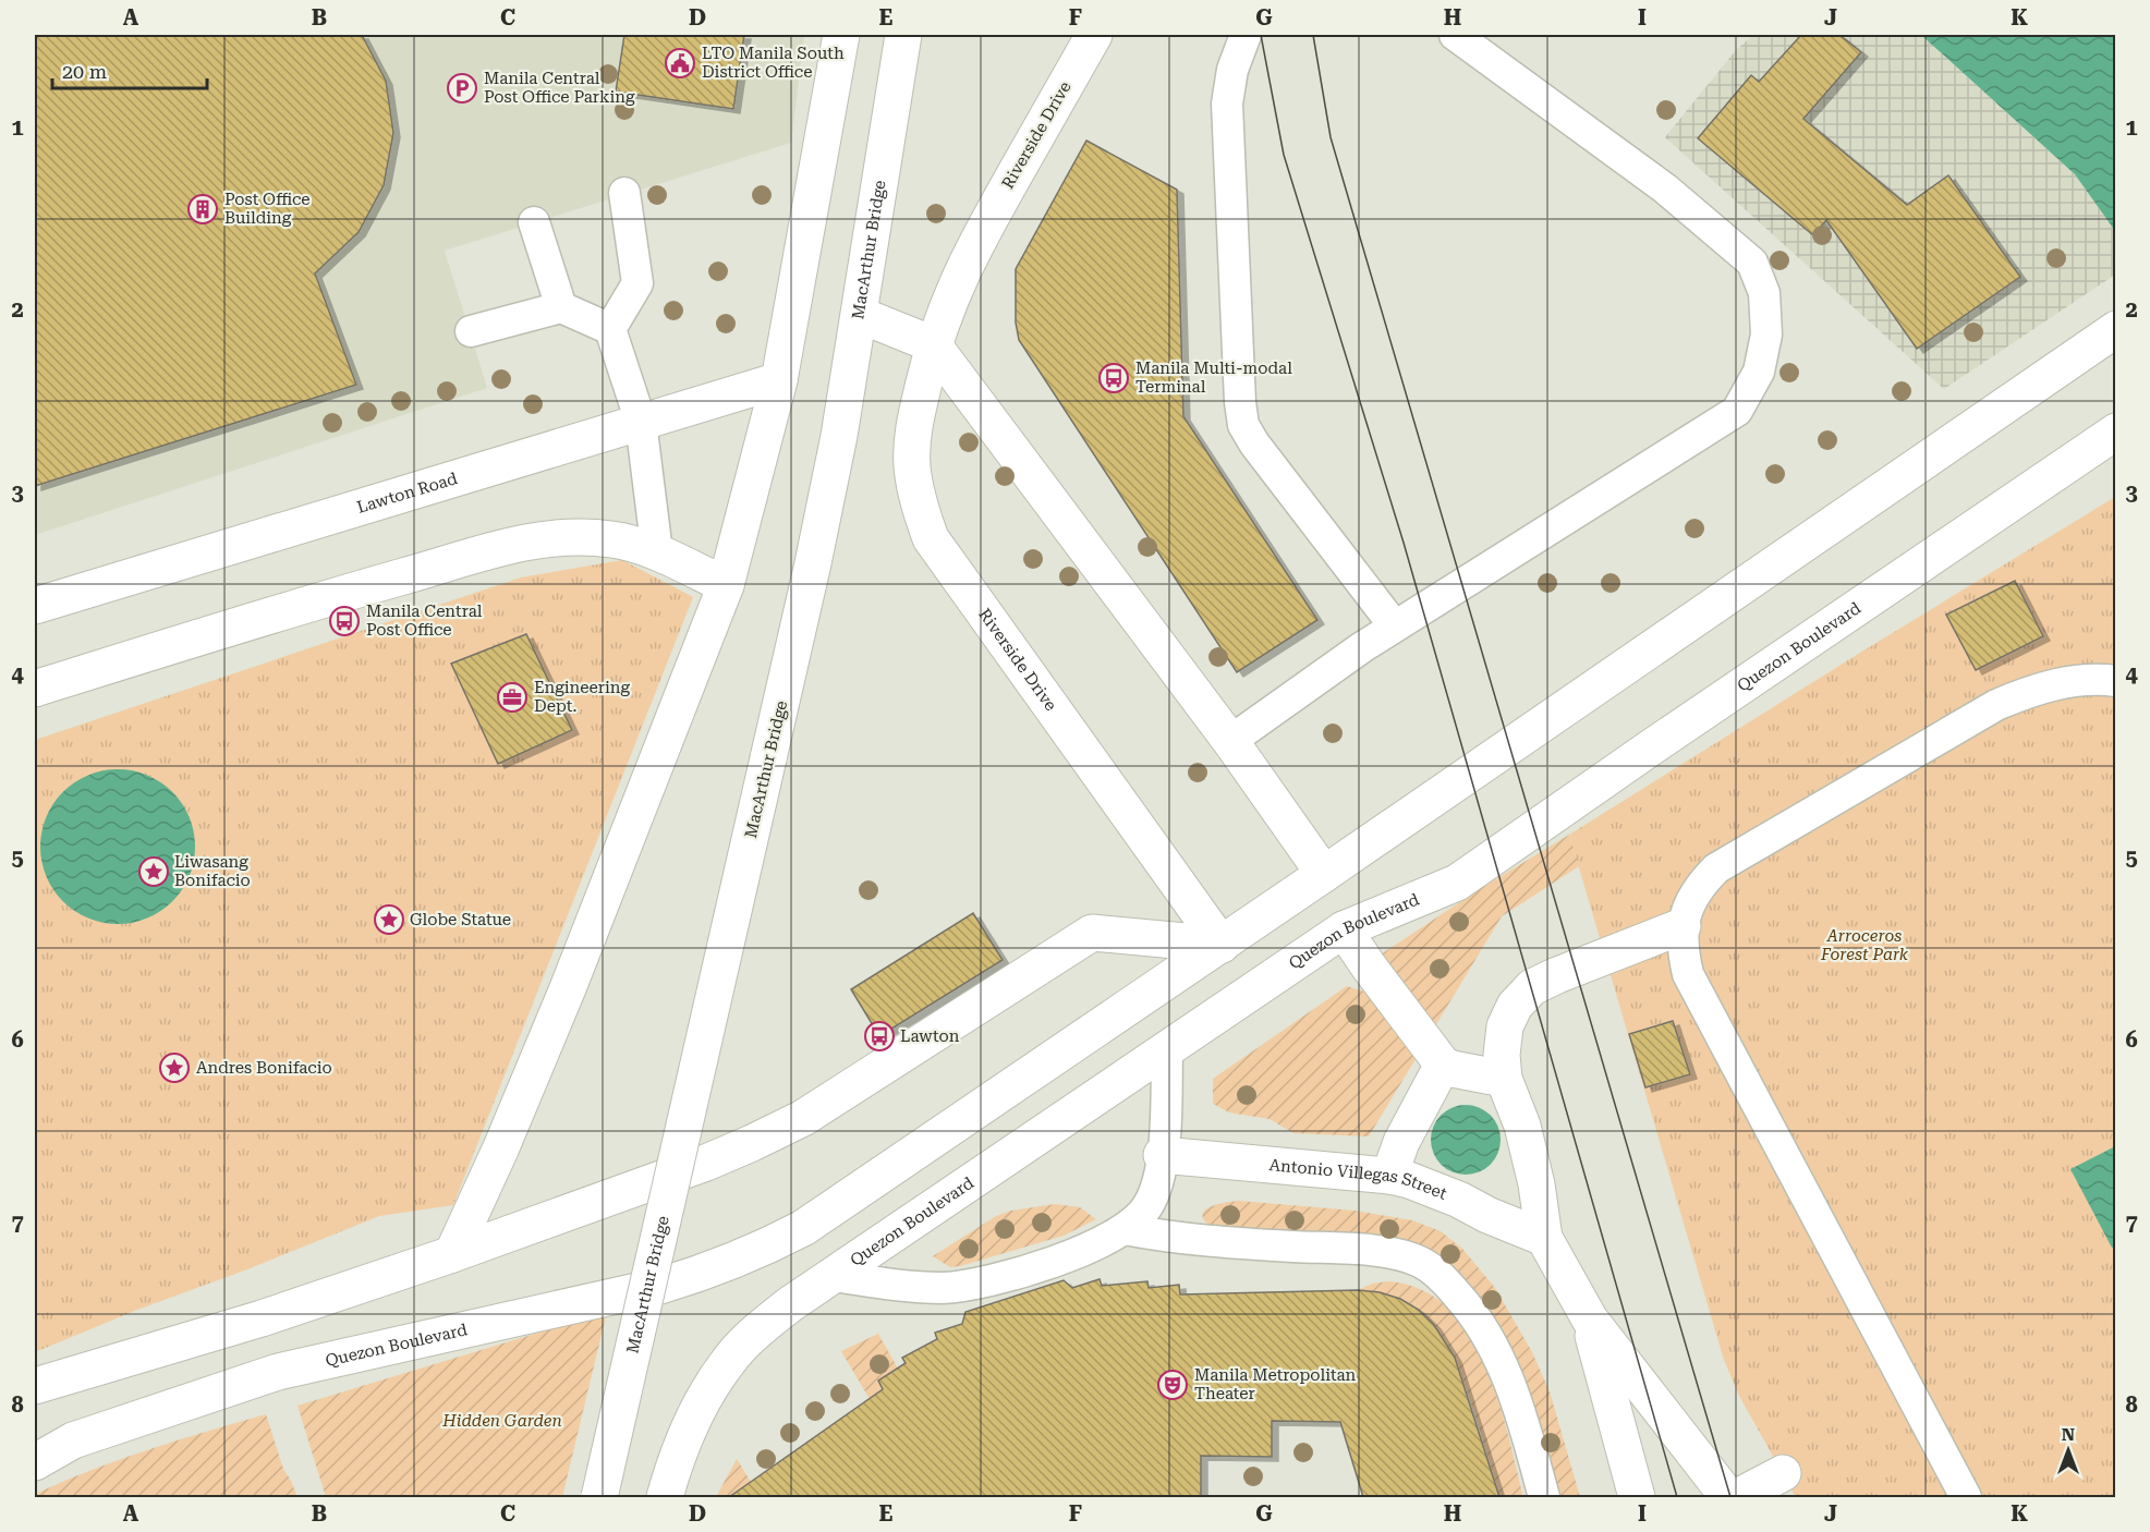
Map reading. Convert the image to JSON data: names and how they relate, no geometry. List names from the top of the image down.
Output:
{
  "streets": {
    "main road": [
      "Riverside Drive",
      "MacArthur Bridge",
      "Lawton Road",
      "Quezon Boulevard",
      "Antonio Villegas Street"
    ]
  },
  "crossings": [
    ["Riverside Drive", "Quezon Boulevard"]
  ],
  "parks": ["Arroceros Forest Park", "Hidden Garden"],
  "places": {
    "public building": ["LTO Manila South District Office"],
    "parking": ["Manila Central Post Office Parking"],
    "building": ["Post Office Building"],
    "bus stop": ["Manila Multi-modal Terminal", "Manila Central Post Office", "Lawton"],
    "office": ["Engineering Dept."],
    "place": ["Liwasang Bonifacio", "Globe Statue", "Andres Bonifacio"],
    "theatre": ["Manila Metropolitan Theater"]
  },
  "scale_bar": "20 m",
  "north": "top",
  "grid": {
    "columns": [
      "A",
      "B",
      "C",
      "D",
      "E",
      "F",
      "G",
      "H",
      "I",
      "J",
      "K"
    ],
    "rows": [
      "1",
      "2",
      "3",
      "4",
      "5",
      "6",
      "7",
      "8"
    ]
  }
}
